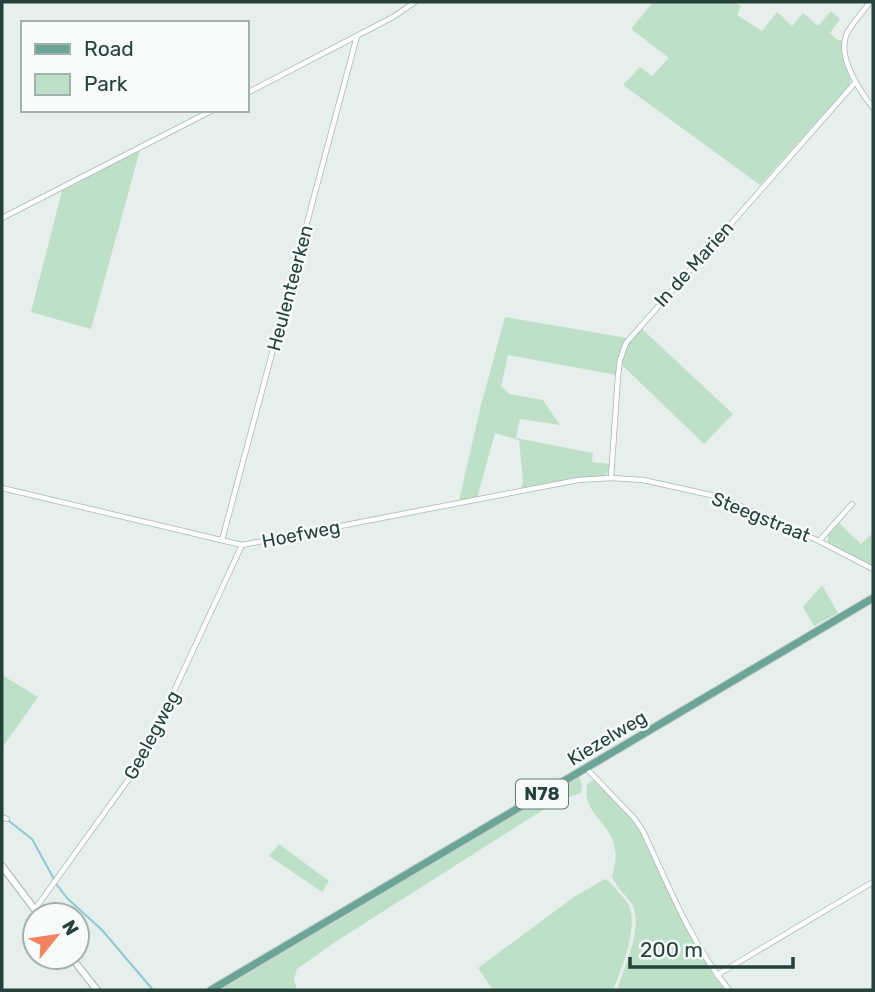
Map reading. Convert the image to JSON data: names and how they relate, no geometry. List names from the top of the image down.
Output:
{
  "streets": {
    "main road": ["Kiezelweg", "N78"],
    "street": [
      "In de Marien",
      "Heulenteerken",
      "Steegstraat",
      "Hoefweg",
      "Geelegweg"
    ]
  },
  "crossings": [
    ["In de Marien", "Steegstraat"],
    ["Heulenteerken", "Hoefweg"],
    ["Steegstraat", "Hoefweg"],
    ["Hoefweg", "Geelegweg"]
  ],
  "legend": ["Road", "Park"],
  "scale_bar": "200 m",
  "north": "top right"
}
